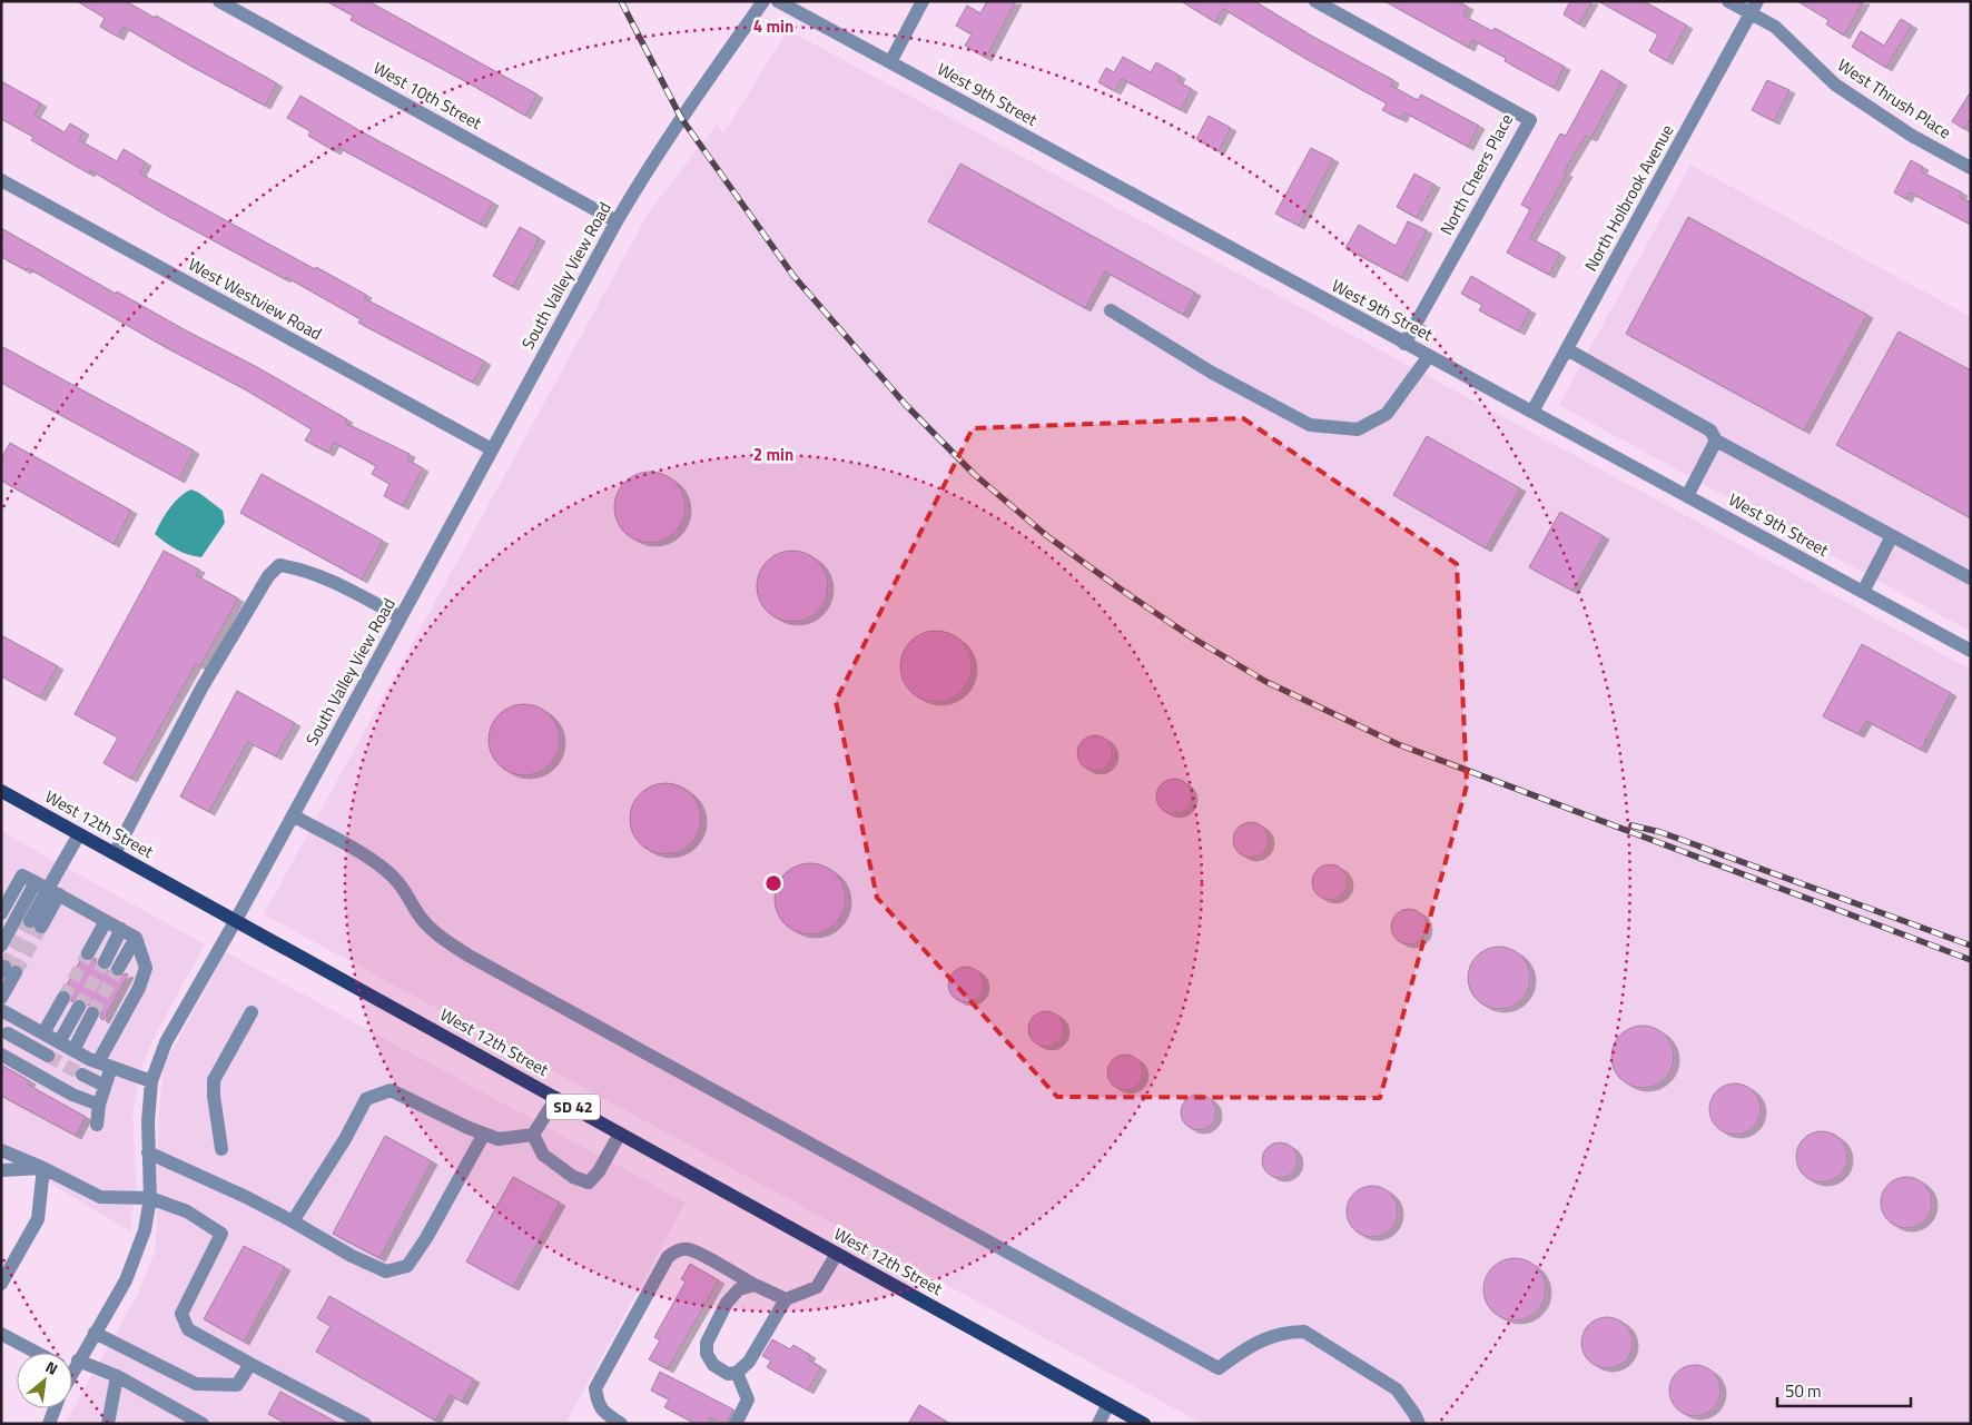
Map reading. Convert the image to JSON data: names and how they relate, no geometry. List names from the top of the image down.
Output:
{
  "streets": {
    "main road": ["West 12th Street", "SD 42"],
    "street": [
      "West 9th Street",
      "West 10th Street",
      "West Thrush Place",
      "North Cheers Place",
      "North Holbrook Avenue",
      "South Valley View Road",
      "West Westview Road"
    ]
  },
  "crossings": [
    ["West 9th Street", "North Cheers Place"],
    ["West 9th Street", "North Holbrook Avenue"],
    ["West 10th Street", "South Valley View Road"],
    ["West Thrush Place", "North Holbrook Avenue"],
    ["South Valley View Road", "West Westview Road"],
    ["South Valley View Road", "West 12th Street"]
  ],
  "scale_bar": "50 m",
  "north": "top right",
  "rings": ["4 min", "2 min"]
}
